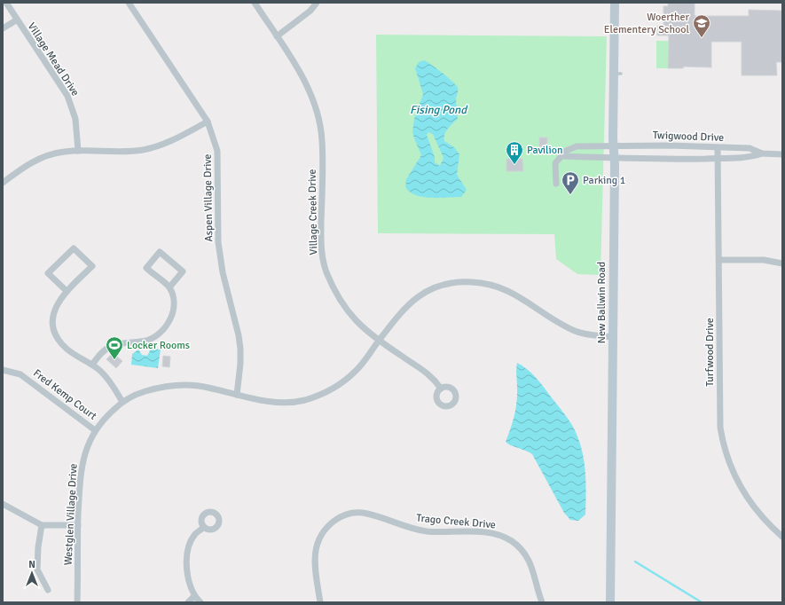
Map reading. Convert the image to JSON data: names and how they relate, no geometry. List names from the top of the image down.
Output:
{
  "streets": {
    "main road": ["New Ballwin Road"],
    "street": [
      "Village Mead Drive",
      "Twigwood Drive",
      "Aspen Village Drive",
      "Village Creek Drive",
      "Turfwood Drive",
      "Fred Kemp Court",
      "Westglen Village Drive",
      "Trago Creek Drive"
    ]
  },
  "crossings": [
    ["Twigwood Drive", "New Ballwin Road"],
    ["Twigwood Drive", "Turfwood Drive"],
    ["Aspen Village Drive", "Westglen Village Drive"],
    ["Village Creek Drive", "Westglen Village Drive"],
    ["New Ballwin Road", "Westglen Village Drive"],
    ["Fred Kemp Court", "Westglen Village Drive"]
  ],
  "water": ["Fising Pond"],
  "places": {
    "school or university": ["Woerther Elementery School"],
    "building": ["Pavilion"],
    "parking": ["Parking 1"],
    "sports": ["Locker Rooms"]
  },
  "north": "top"
}
